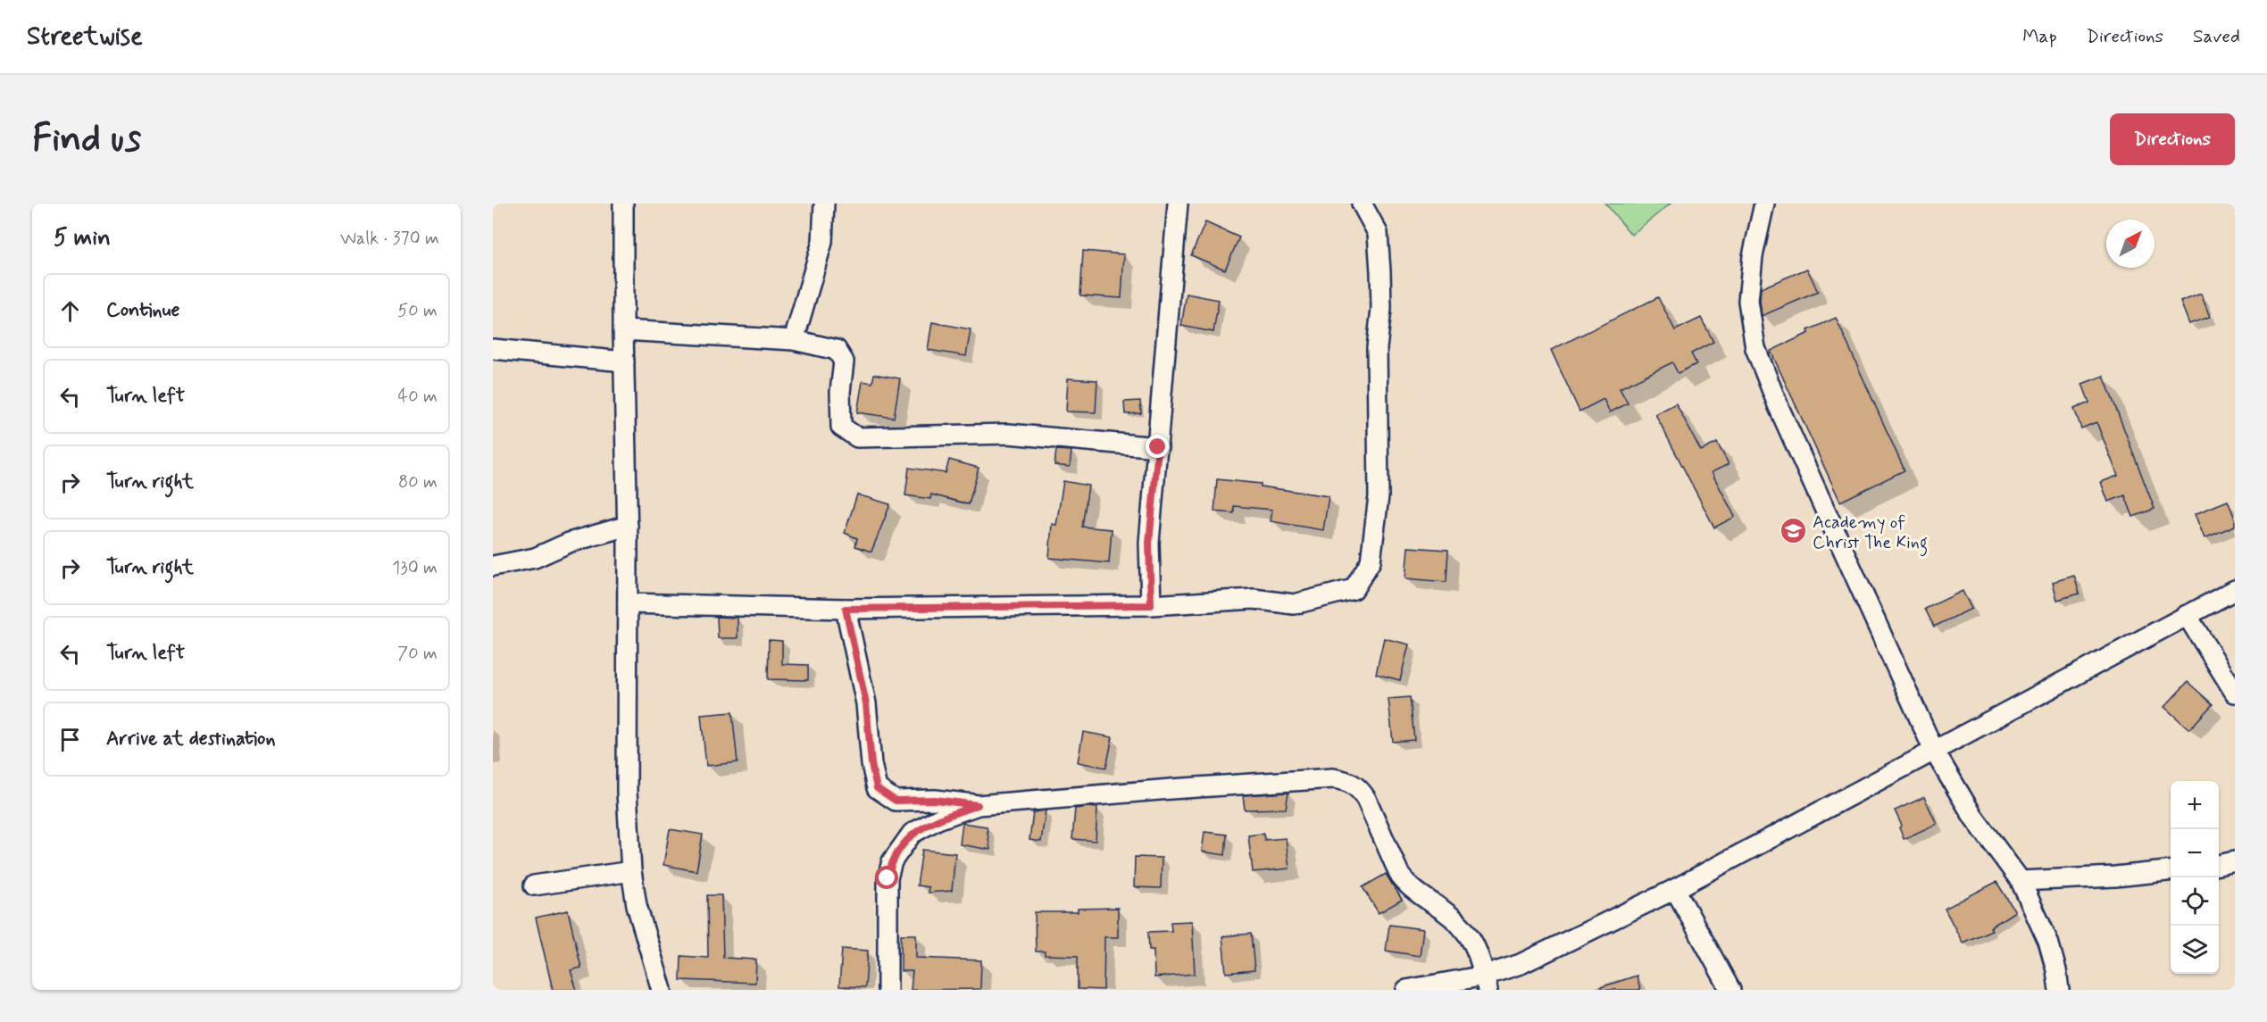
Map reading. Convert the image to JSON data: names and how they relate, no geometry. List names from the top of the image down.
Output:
{
  "places": {
    "school or university": ["Academy of Christ The King"]
  },
  "north": "top right",
  "page": {
    "header": "Streetwise",
    "nav": ["Map", "Directions", "Saved"],
    "buttons": "Directions",
    "title": "Find us",
    "heading": ["5 min", "Walk · 370 m"],
    "list": [
      ["Continue", "50 m"],
      ["Turn left", "40 m"],
      ["Turn right", "80 m"],
      ["Turn right", "130 m"],
      ["Turn left", "70 m"],
      "Arrive at destination"
    ],
    "map_buttons": ["+", "−"]
  }
}
